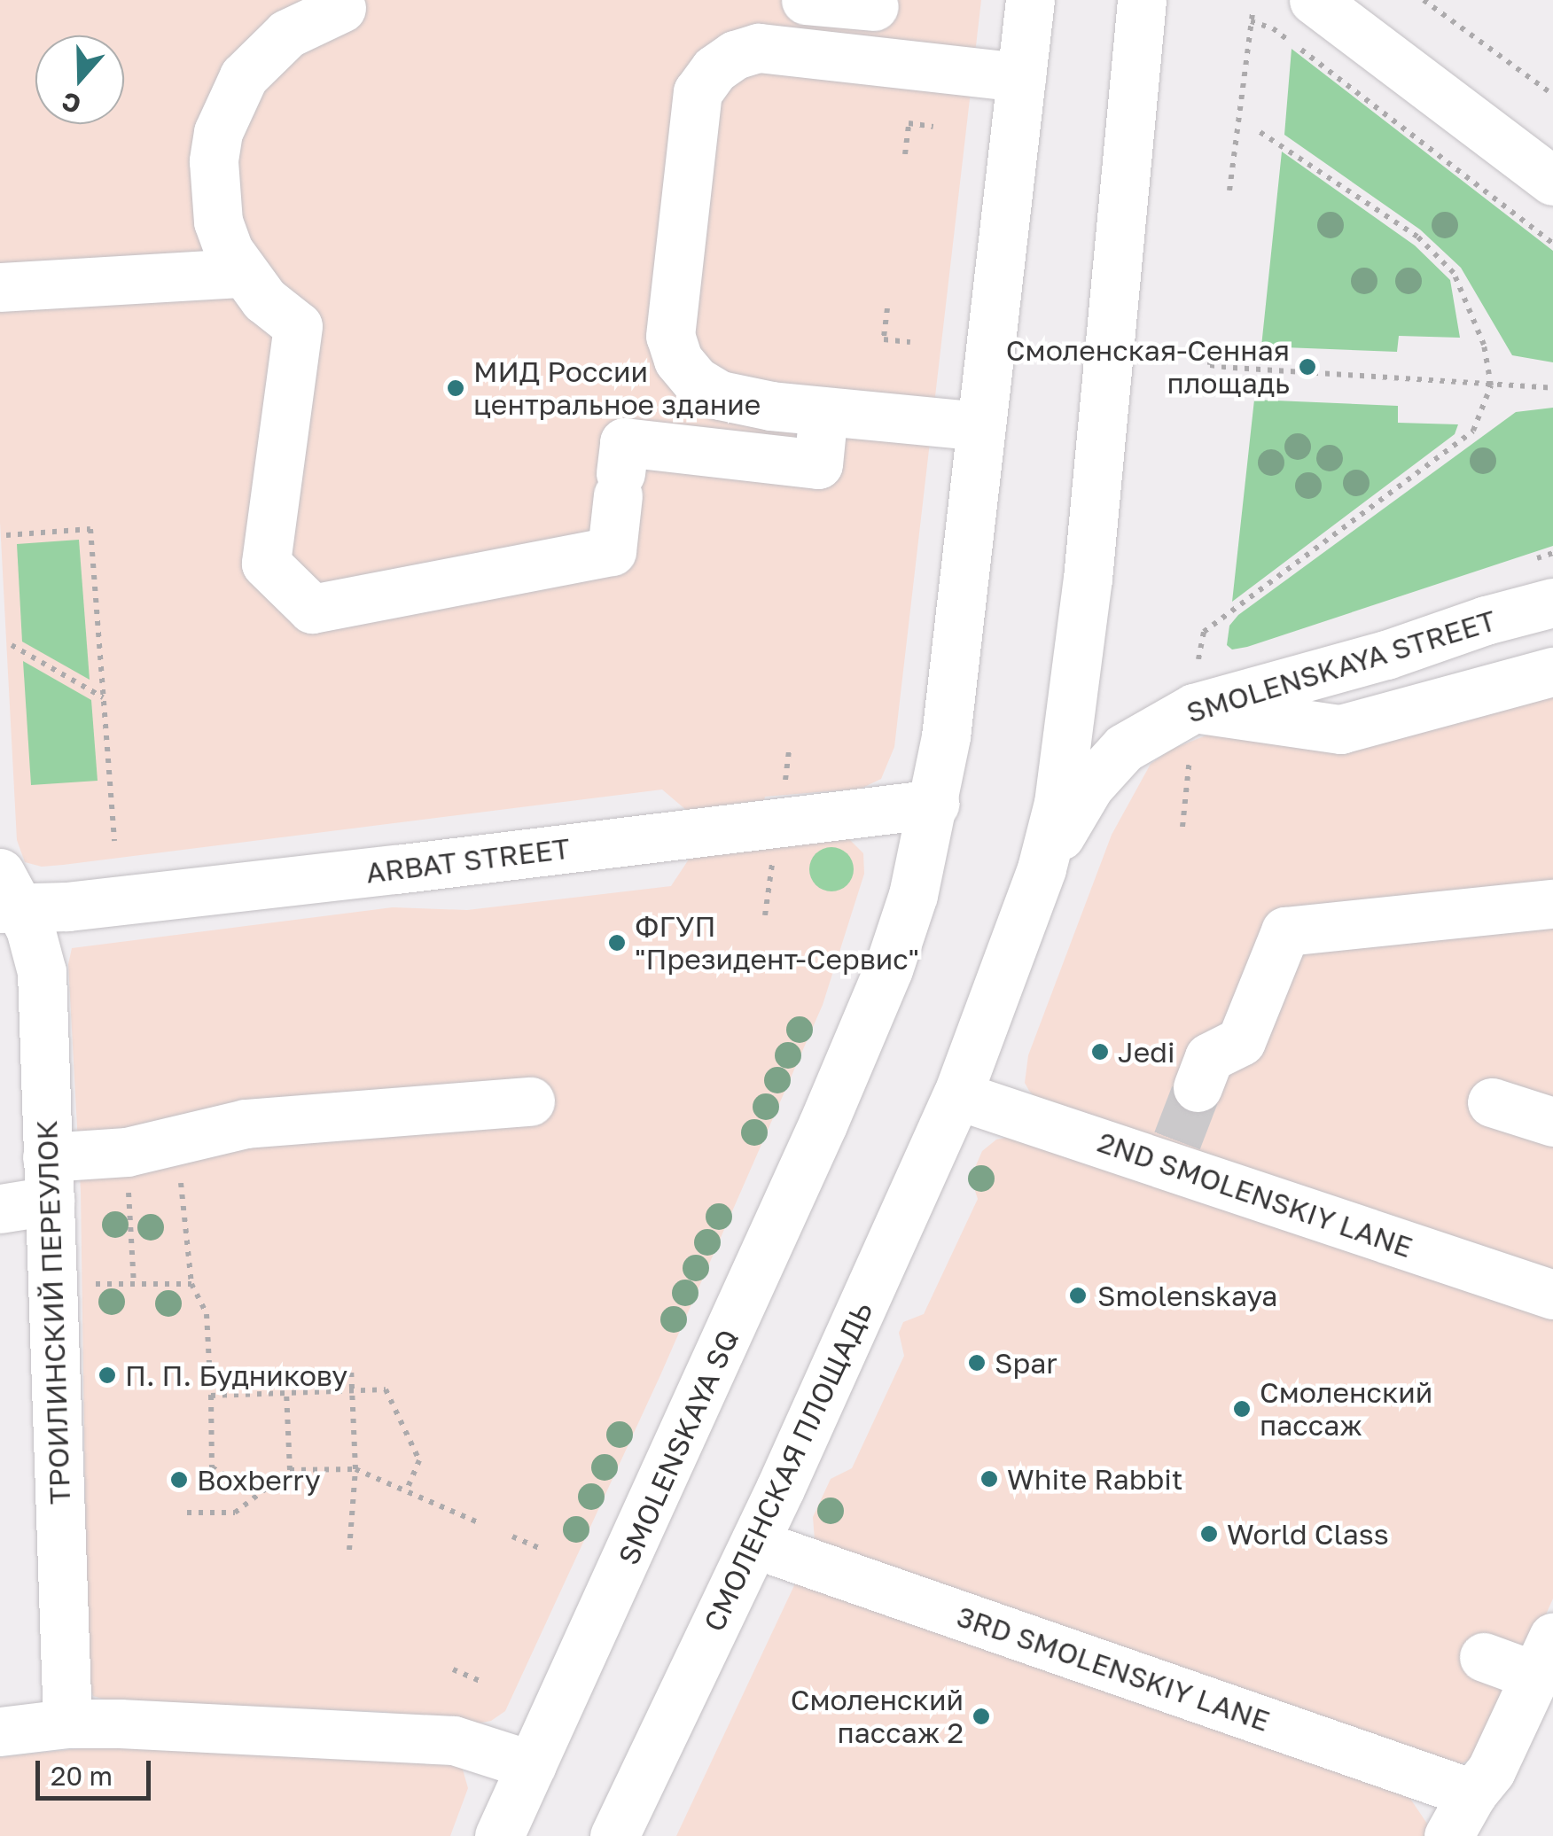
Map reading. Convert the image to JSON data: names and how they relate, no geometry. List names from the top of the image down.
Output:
{
  "streets": {
    "main road": [
      "SMOLENSKAYA STREET",
      "ARBAT STREET",
      "2ND SMOLENSKIY LANE",
      "ТРОИЛИНСКИЙ ПЕРЕУЛОК",
      "SMOLENSKAYA SQ",
      "СМОЛЕНСКАЯ ПЛОЩАДЬ",
      "3RD SMOLENSKIY LANE"
    ]
  },
  "crossings": [
    ["SMOLENSKAYA STREET", "СМОЛЕНСКАЯ ПЛОЩАДЬ"],
    ["ARBAT STREET", "ТРОИЛИНСКИЙ ПЕРЕУЛОК"],
    ["ARBAT STREET", "SMOLENSKAYA SQ"],
    ["2ND SMOLENSKIY LANE", "СМОЛЕНСКАЯ ПЛОЩАДЬ"],
    ["СМОЛЕНСКАЯ ПЛОЩАДЬ", "3RD SMOLENSKIY LANE"]
  ],
  "places": [
    "Смоленская-Сенная площадь",
    "МИД России центральное здание",
    "ФГУП \"Президент-Сервис\"",
    "Jedi",
    "Smolenskaya",
    "Spar",
    "П. П. Будникову",
    "Смоленский пассаж",
    "White Rabbit",
    "Boxberry",
    "World Class",
    "Смоленский пассаж 2"
  ],
  "scale_bar": "20 m",
  "north": "bottom"
}
